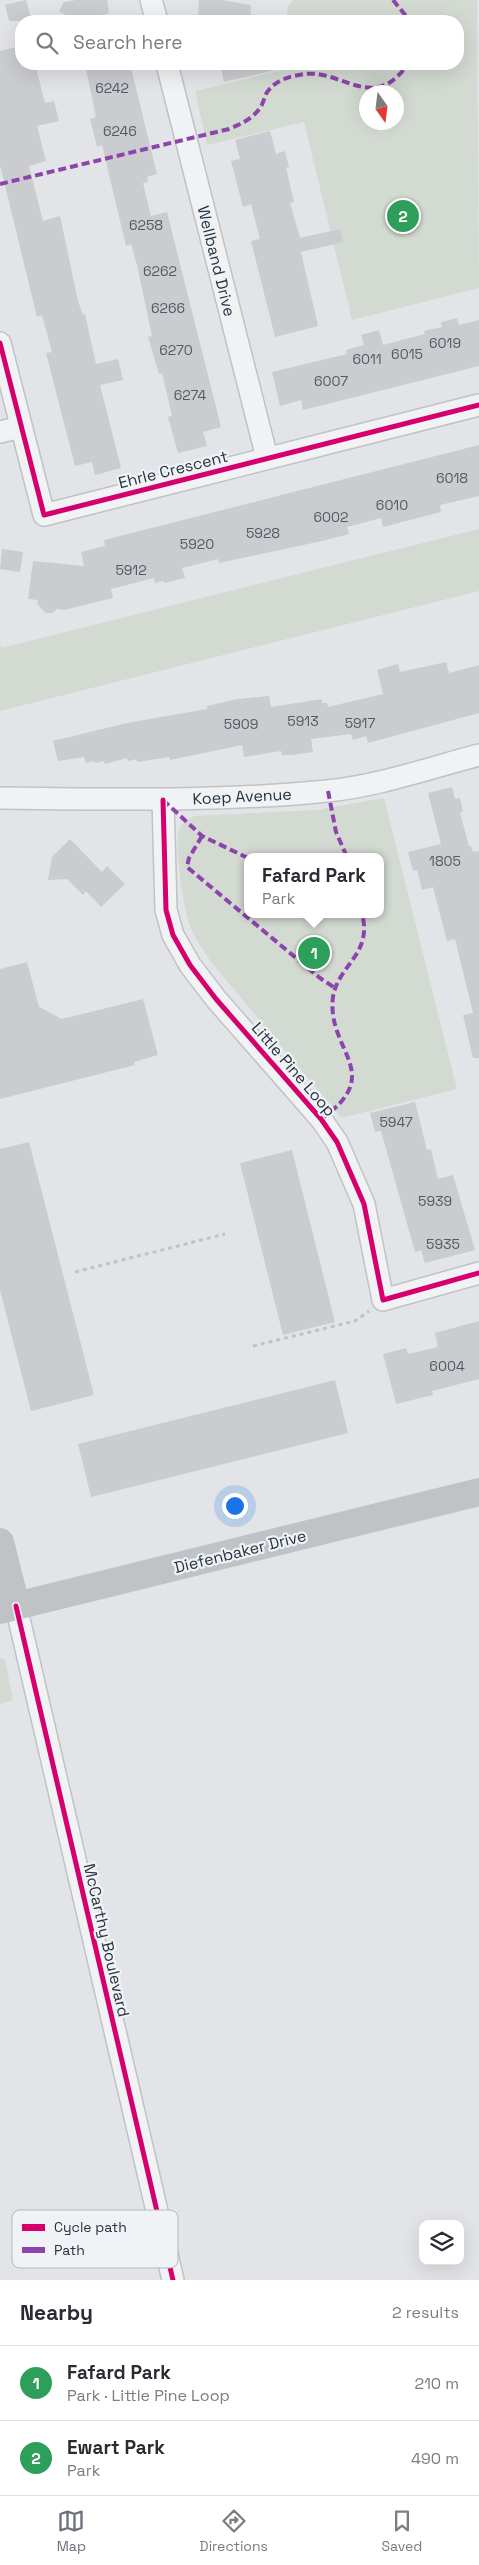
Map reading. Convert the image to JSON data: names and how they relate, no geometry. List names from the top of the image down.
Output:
{
  "streets": {
    "main road": ["Diefenbaker Drive", "McCarthy Boulevard"],
    "street": [
      "Wellband Drive",
      "Ehrle Crescent",
      "Koep Avenue",
      "Little Pine Loop"
    ]
  },
  "crossings": [
    ["Wellband Drive", "Ehrle Crescent"],
    ["Koep Avenue", "Little Pine Loop"],
    ["Diefenbaker Drive", "McCarthy Boulevard"]
  ],
  "house_numbers": [
    "6242",
    "6246",
    "6258",
    "6262",
    "6266",
    "6019",
    "6270",
    "6015",
    "6011",
    "6007",
    "6274",
    "6018",
    "6010",
    "6002",
    "5928",
    "5920",
    "5912",
    "5913",
    "5917",
    "5909",
    "1805",
    "5947",
    "5939",
    "5935",
    "6004"
  ],
  "legend": ["Cycle path", "Path"],
  "north": "bottom",
  "page": {
    "search": "Search here",
    "pins": ["2", "1"],
    "popup": ["Fafard Park", "Park"],
    "heading": ["Nearby", "2 results"],
    "list": [
      {
        "mark": "1",
        "name": "Fafard Park",
        "note": "Park · Little Pine Loop",
        "value": "210 m"
      },
      {
        "mark": "2",
        "name": "Ewart Park",
        "note": "Park",
        "value": "490 m"
      }
    ],
    "nav": ["Map", "Directions", "Saved"]
  }
}
